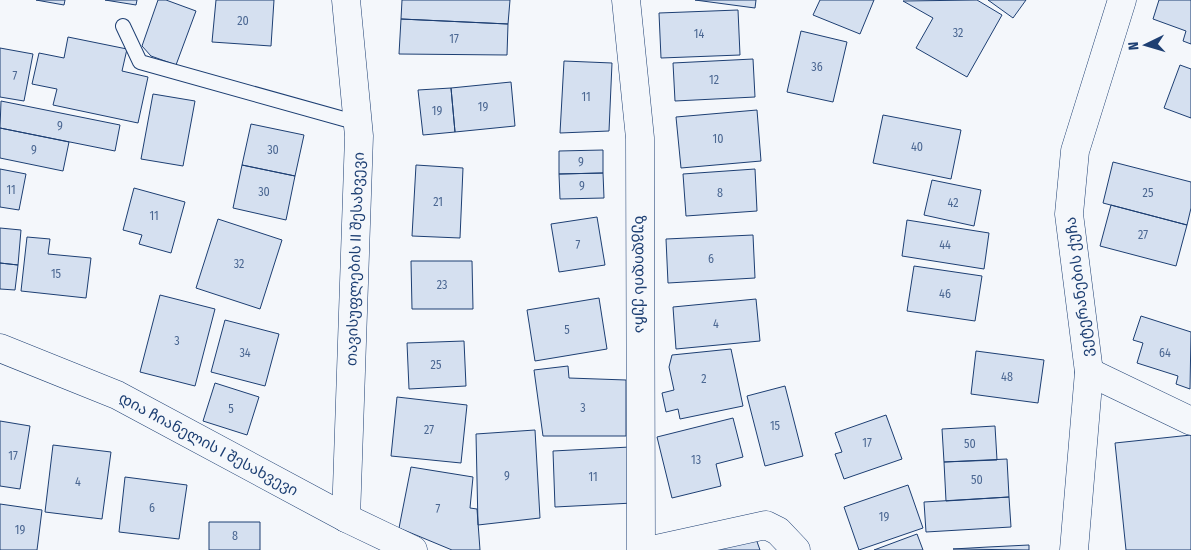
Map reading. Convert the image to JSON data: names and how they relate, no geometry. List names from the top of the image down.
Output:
{
  "streets": {
    "street": [
      "თავისუფლების II შესახვევი",
      "ზუგდიდის ქუჩა",
      "ვეტერანების ქუჩა",
      "დია ჩიანელის I შესახვევი"
    ]
  },
  "crossings": [
    ["თავისუფლების II შესახვევი", "დია ჩიანელის I შესახვევი"]
  ],
  "house_numbers": [
    "20",
    "32",
    "14",
    "17",
    "36",
    "7",
    "12",
    "11",
    "19",
    "19",
    "9",
    "10",
    "40",
    "9",
    "30",
    "9",
    "9",
    "11",
    "30",
    "8",
    "25",
    "21",
    "42",
    "11",
    "27",
    "7",
    "44",
    "6",
    "32",
    "15",
    "23",
    "46",
    "4",
    "5",
    "3",
    "34",
    "64",
    "25",
    "48",
    "2",
    "3",
    "5",
    "15",
    "27",
    "17",
    "50",
    "17",
    "13",
    "9",
    "11",
    "50",
    "4",
    "6",
    "7",
    "19",
    "19",
    "8"
  ],
  "north": "left"
}
